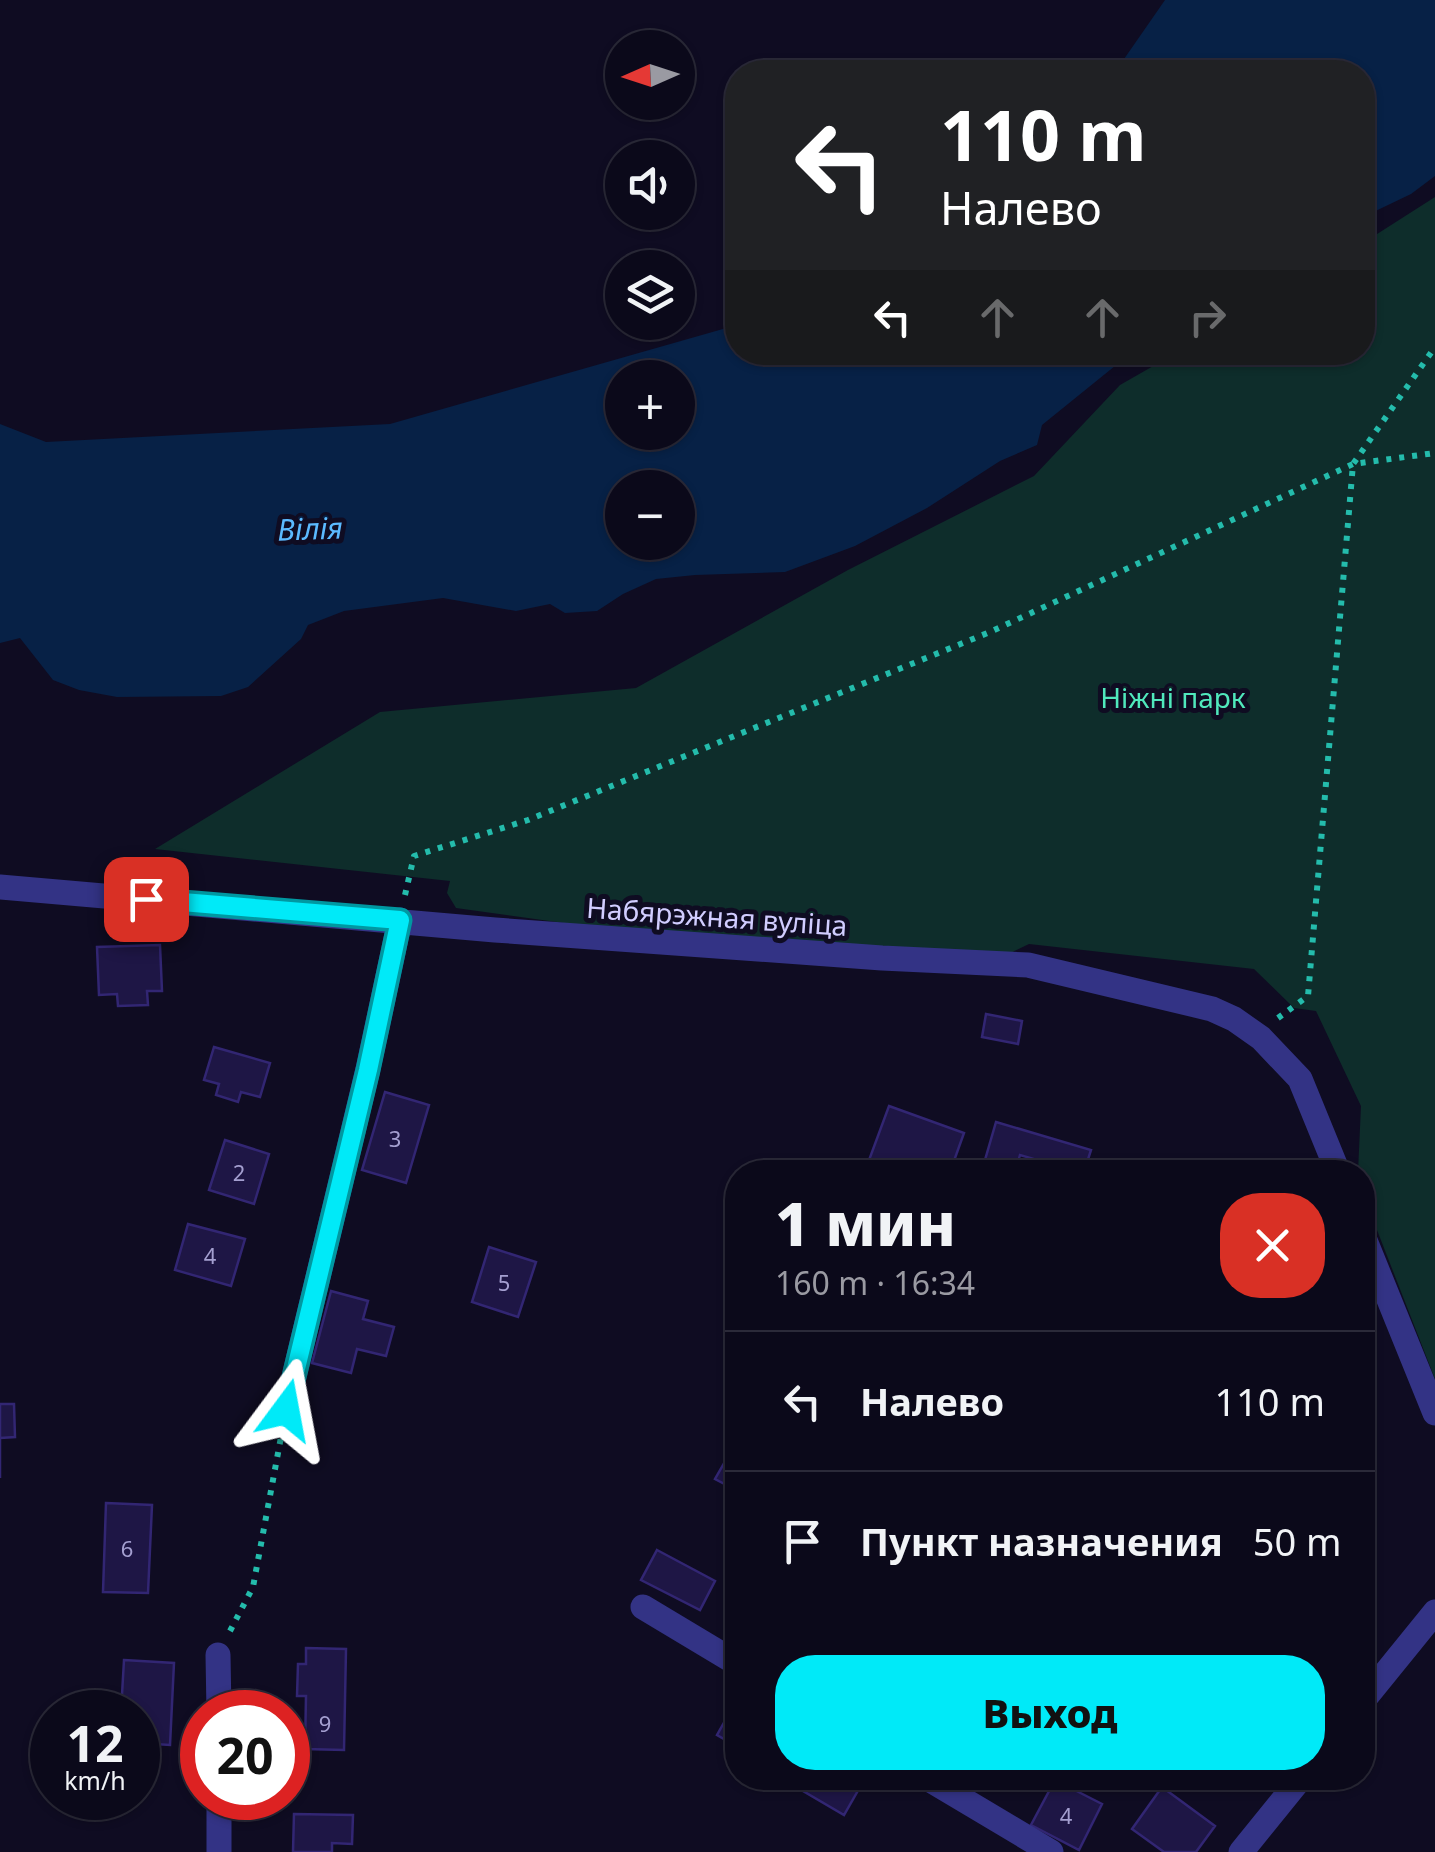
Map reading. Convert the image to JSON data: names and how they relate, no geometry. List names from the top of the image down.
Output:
{
  "streets": {
    "street": ["Набярэжная вуліца"]
  },
  "water": ["Вілія"],
  "parks": ["Ніжні парк"],
  "house_numbers": [
    "3",
    "2",
    "4",
    "5",
    "6",
    "9",
    "4"
  ],
  "north": "left",
  "page": {
    "map_buttons": ["+", "−"],
    "turn": ["110 m", "Налево"],
    "heading": ["1 мин", "160 m · 16:34"],
    "list": [
      {
        "name": "Налево",
        "value": "110 m"
      },
      {
        "name": "Пункт назначения",
        "value": "50 m"
      }
    ],
    "buttons": "Выход",
    "speed": "12 km/h",
    "limit": "20"
  }
}
